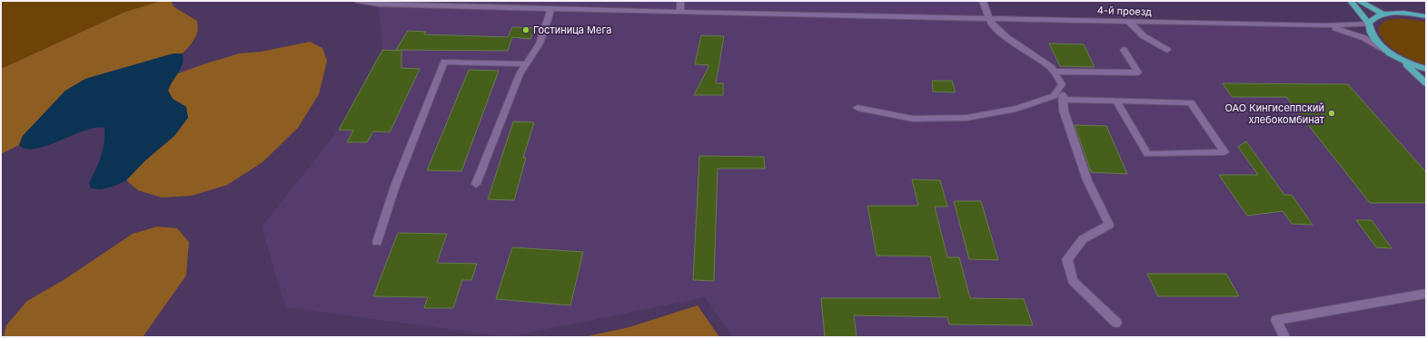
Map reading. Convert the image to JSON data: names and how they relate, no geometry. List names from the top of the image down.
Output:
{
  "streets": {
    "street": ["4-й проезд"]
  },
  "places": ["Гостиница Мега", "ОАО Кингисеппский хлебокомбинат"]
}
